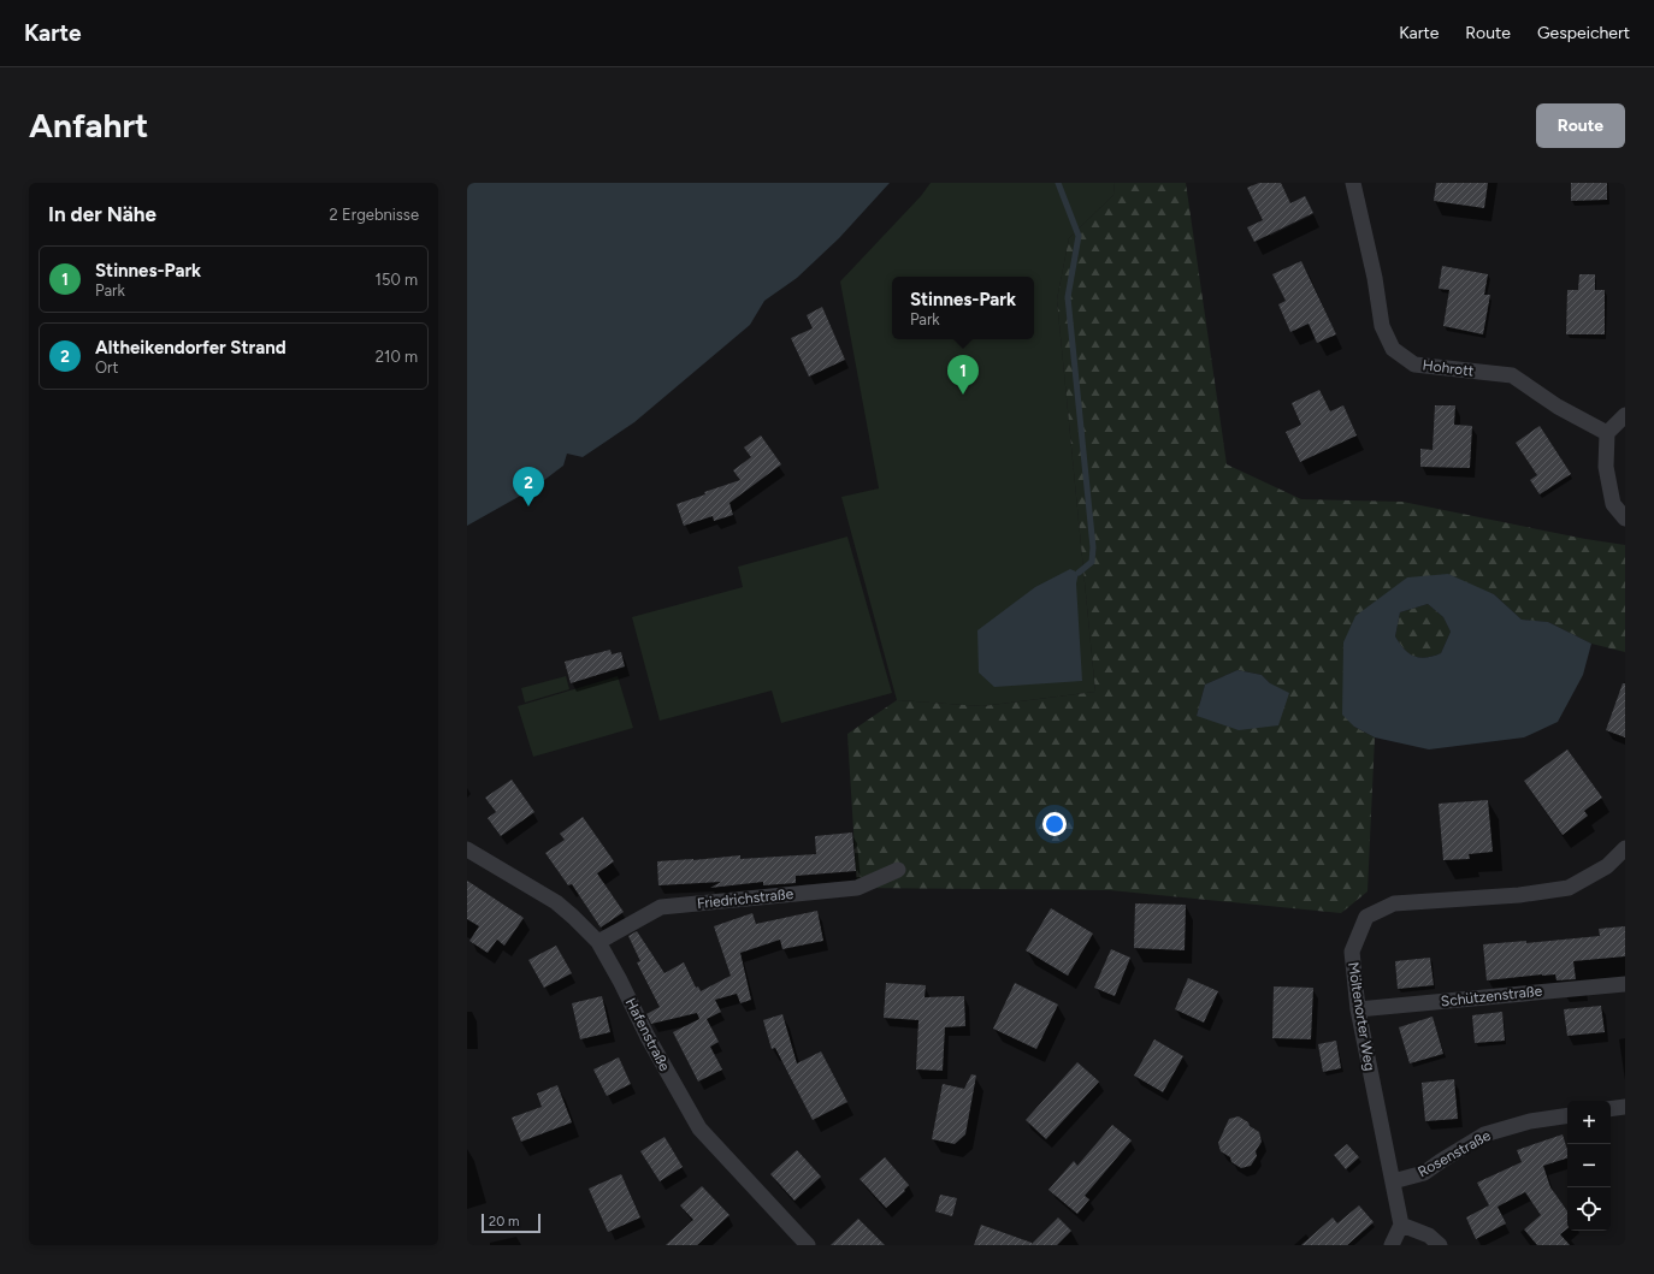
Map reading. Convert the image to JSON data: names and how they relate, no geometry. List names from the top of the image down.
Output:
{
  "streets": {
    "street": [
      "Hohrott",
      "Friedrichstraße",
      "Schützenstraße",
      "Möltenorter Weg",
      "Hafenstraße",
      "Rosenstraße"
    ]
  },
  "crossings": [
    ["Friedrichstraße", "Hafenstraße"],
    ["Schützenstraße", "Möltenorter Weg"],
    ["Möltenorter Weg", "Rosenstraße"]
  ],
  "scale_bar": "20 m",
  "page": {
    "header": "Karte",
    "nav": ["Karte", "Route", "Gespeichert"],
    "buttons": "Route",
    "title": "Anfahrt",
    "heading": ["In der Nähe", "2 Ergebnisse"],
    "list": [
      {
        "mark": "1",
        "name": "Stinnes-Park",
        "note": "Park",
        "value": "150 m"
      },
      {
        "mark": "2",
        "name": "Altheikendorfer Strand",
        "note": "Ort",
        "value": "210 m"
      }
    ],
    "popup": ["Stinnes-Park", "Park"],
    "pins": ["1", "2"],
    "map_buttons": ["+", "−"],
    "scale": "20 m"
  }
}
